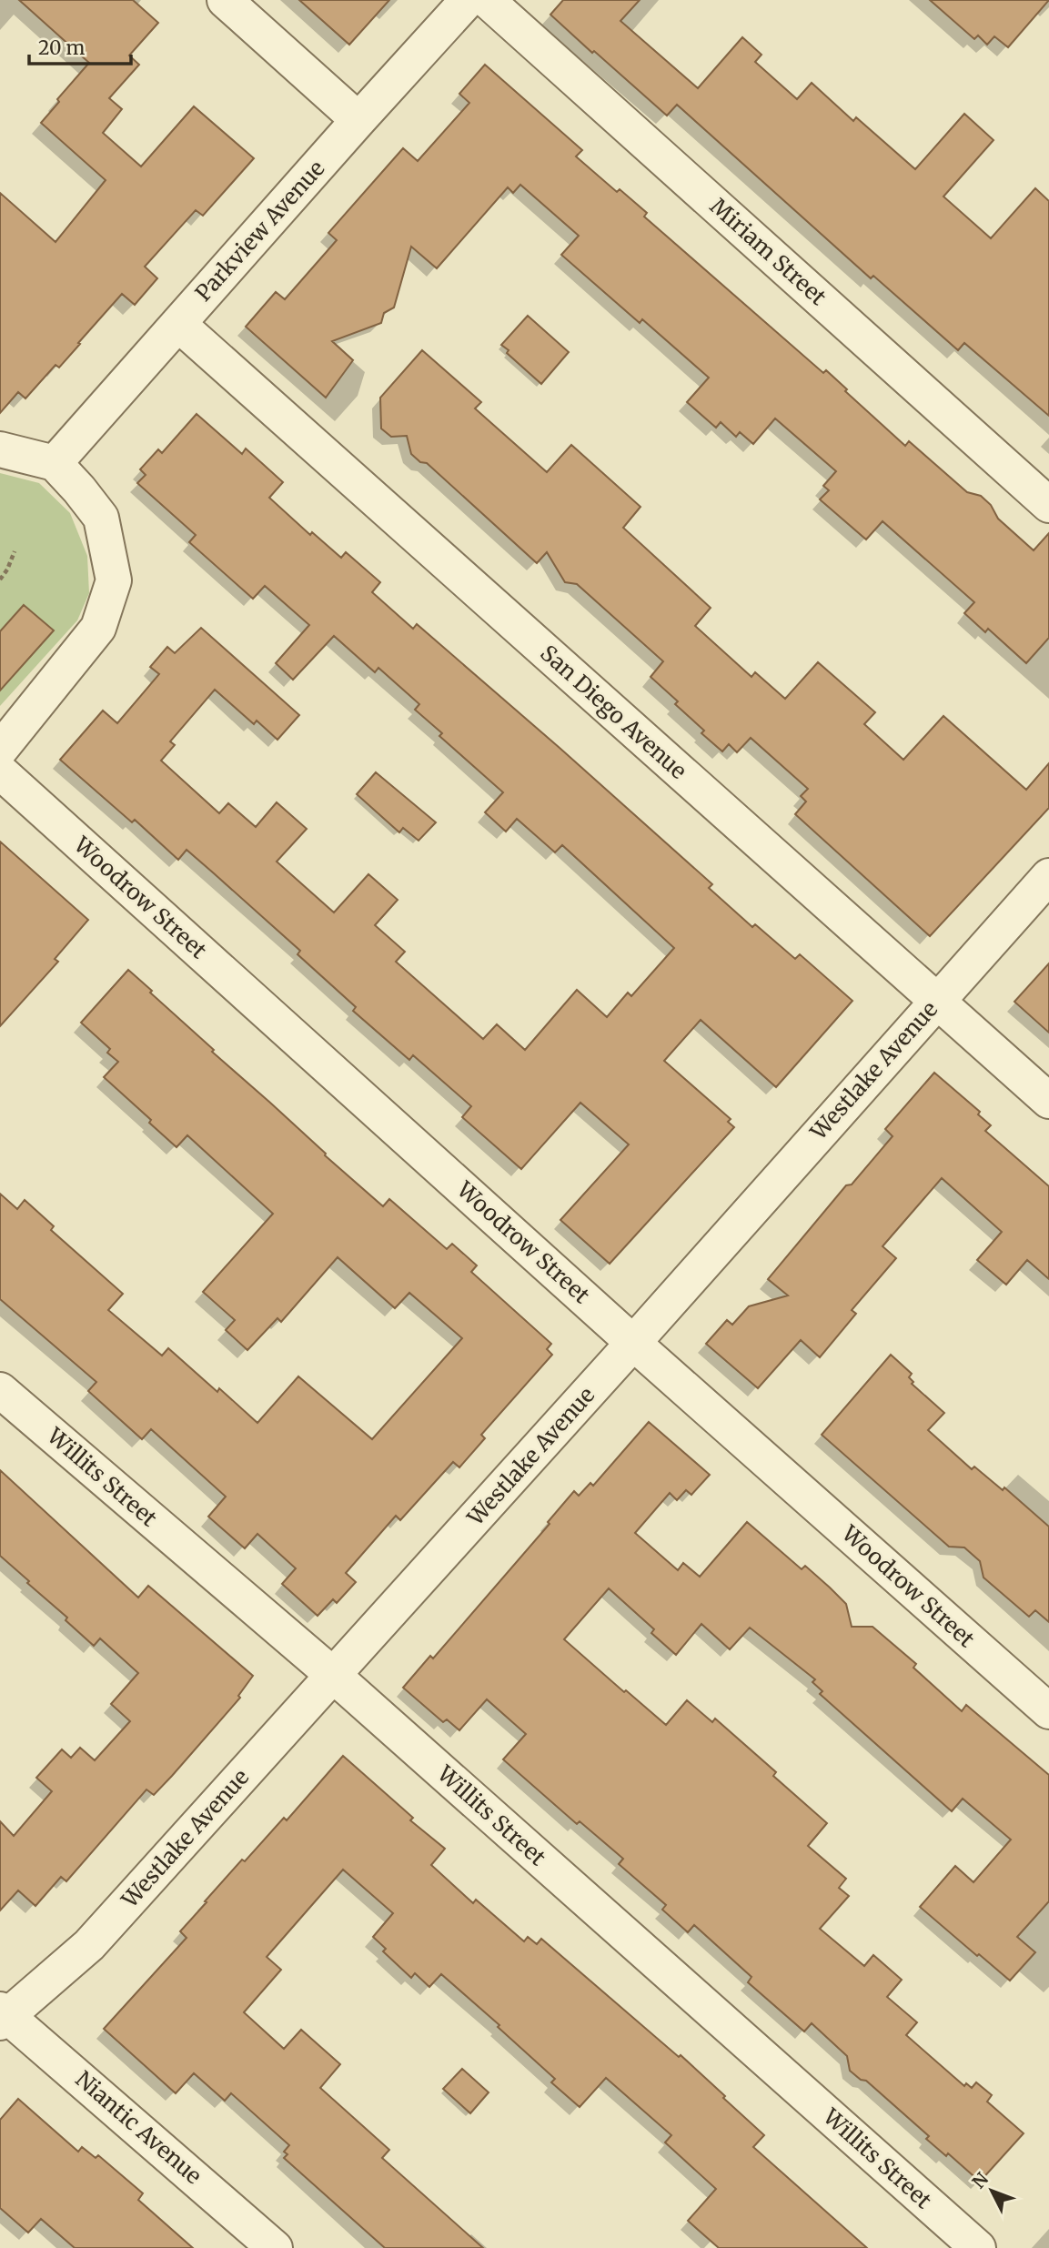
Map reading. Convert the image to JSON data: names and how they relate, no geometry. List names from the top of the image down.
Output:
{
  "streets": {
    "street": [
      "Parkview Avenue",
      "Miriam Street",
      "San Diego Avenue",
      "Woodrow Street",
      "Westlake Avenue",
      "Willits Street",
      "Niantic Avenue"
    ]
  },
  "crossings": [
    ["Parkview Avenue", "San Diego Avenue"],
    ["San Diego Avenue", "Westlake Avenue"],
    ["Woodrow Street", "Westlake Avenue"],
    ["Westlake Avenue", "Willits Street"],
    ["Westlake Avenue", "Niantic Avenue"]
  ],
  "scale_bar": "20 m",
  "north": "top left"
}
